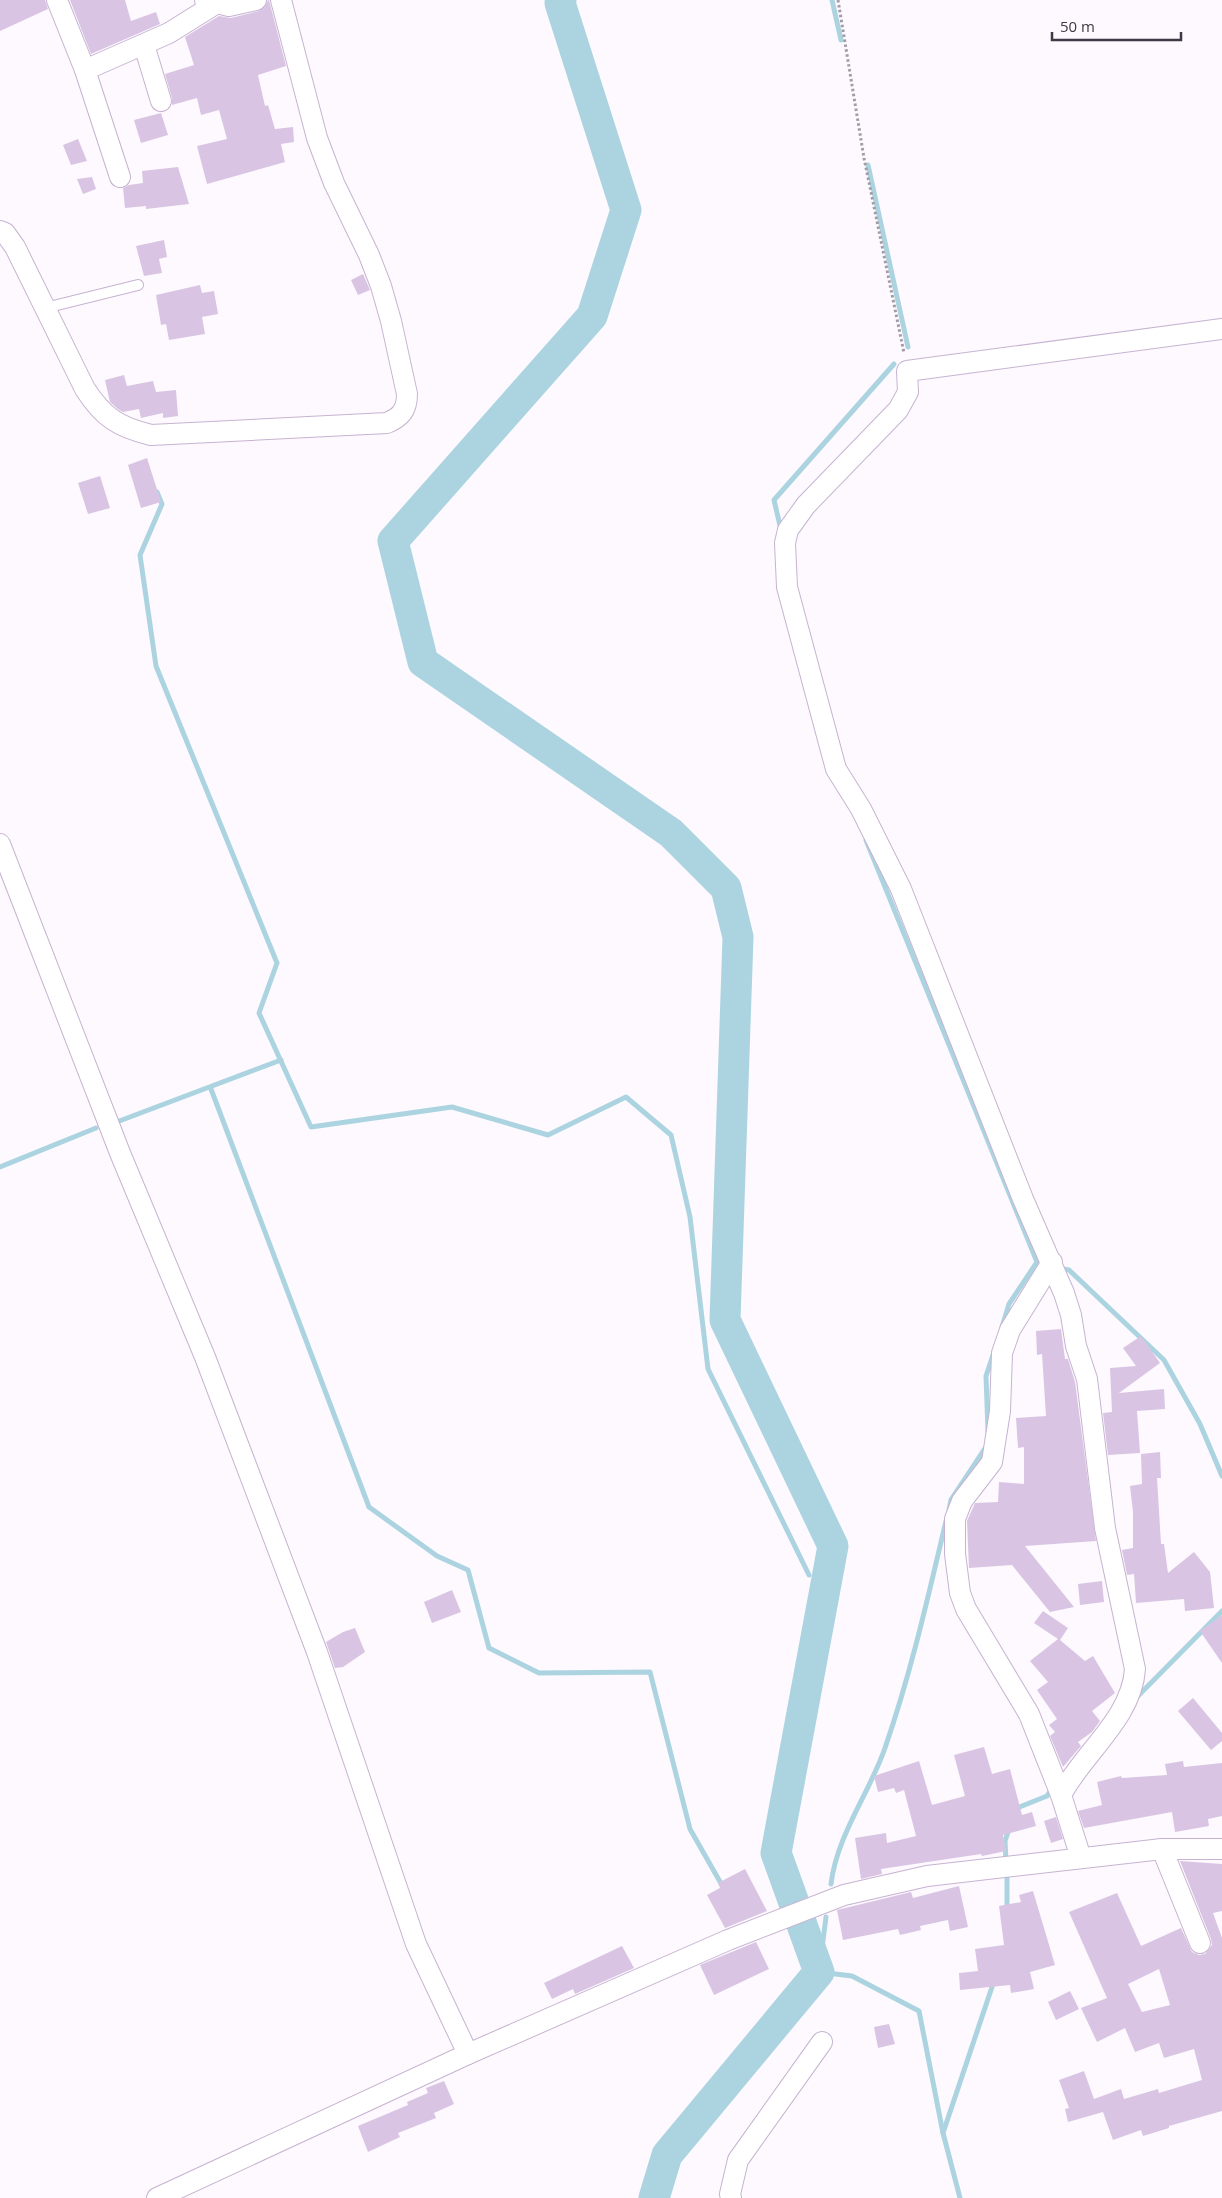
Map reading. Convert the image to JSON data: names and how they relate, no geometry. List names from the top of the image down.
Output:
{
  "scale_bar": "50 m"
}
